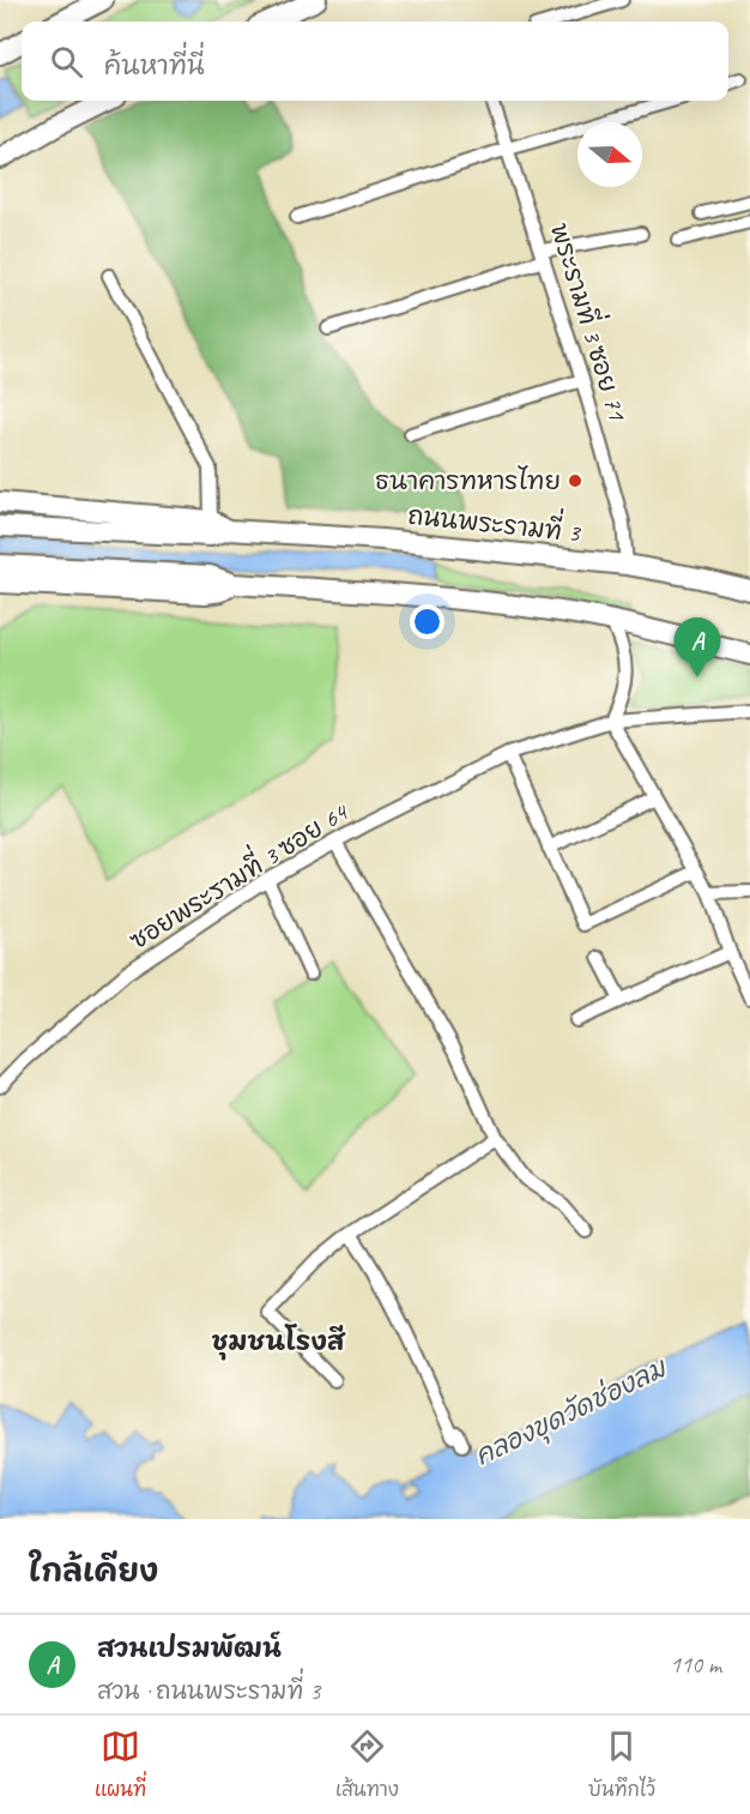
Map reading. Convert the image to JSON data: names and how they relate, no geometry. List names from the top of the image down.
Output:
{
  "streets": {
    "main road": ["ถนนพระรามที่ 3"],
    "street": ["พระรามที่ 3 ซอย 71", "ซอยพระรามที่ 3 ซอย 64"]
  },
  "crossings": [
    ["พระรามที่ 3 ซอย 71", "ถนนพระรามที่ 3"]
  ],
  "districts": ["ชุมชนโรงสี"],
  "water": ["คลองขุดวัดช่องลม"],
  "places": ["ธนาคารทหารไทย"],
  "north": "right",
  "page": {
    "search": "ค้นหาที่นี่",
    "pins": "A",
    "heading": "ใกล้เคียง",
    "list": [
      {
        "mark": "A",
        "name": "สวนเปรมพัฒน์",
        "note": "สวน · ถนนพระรามที่ 3",
        "value": "110 m"
      }
    ],
    "nav": ["แผนที่", "เส้นทาง", "บันทึกไว้"]
  }
}
